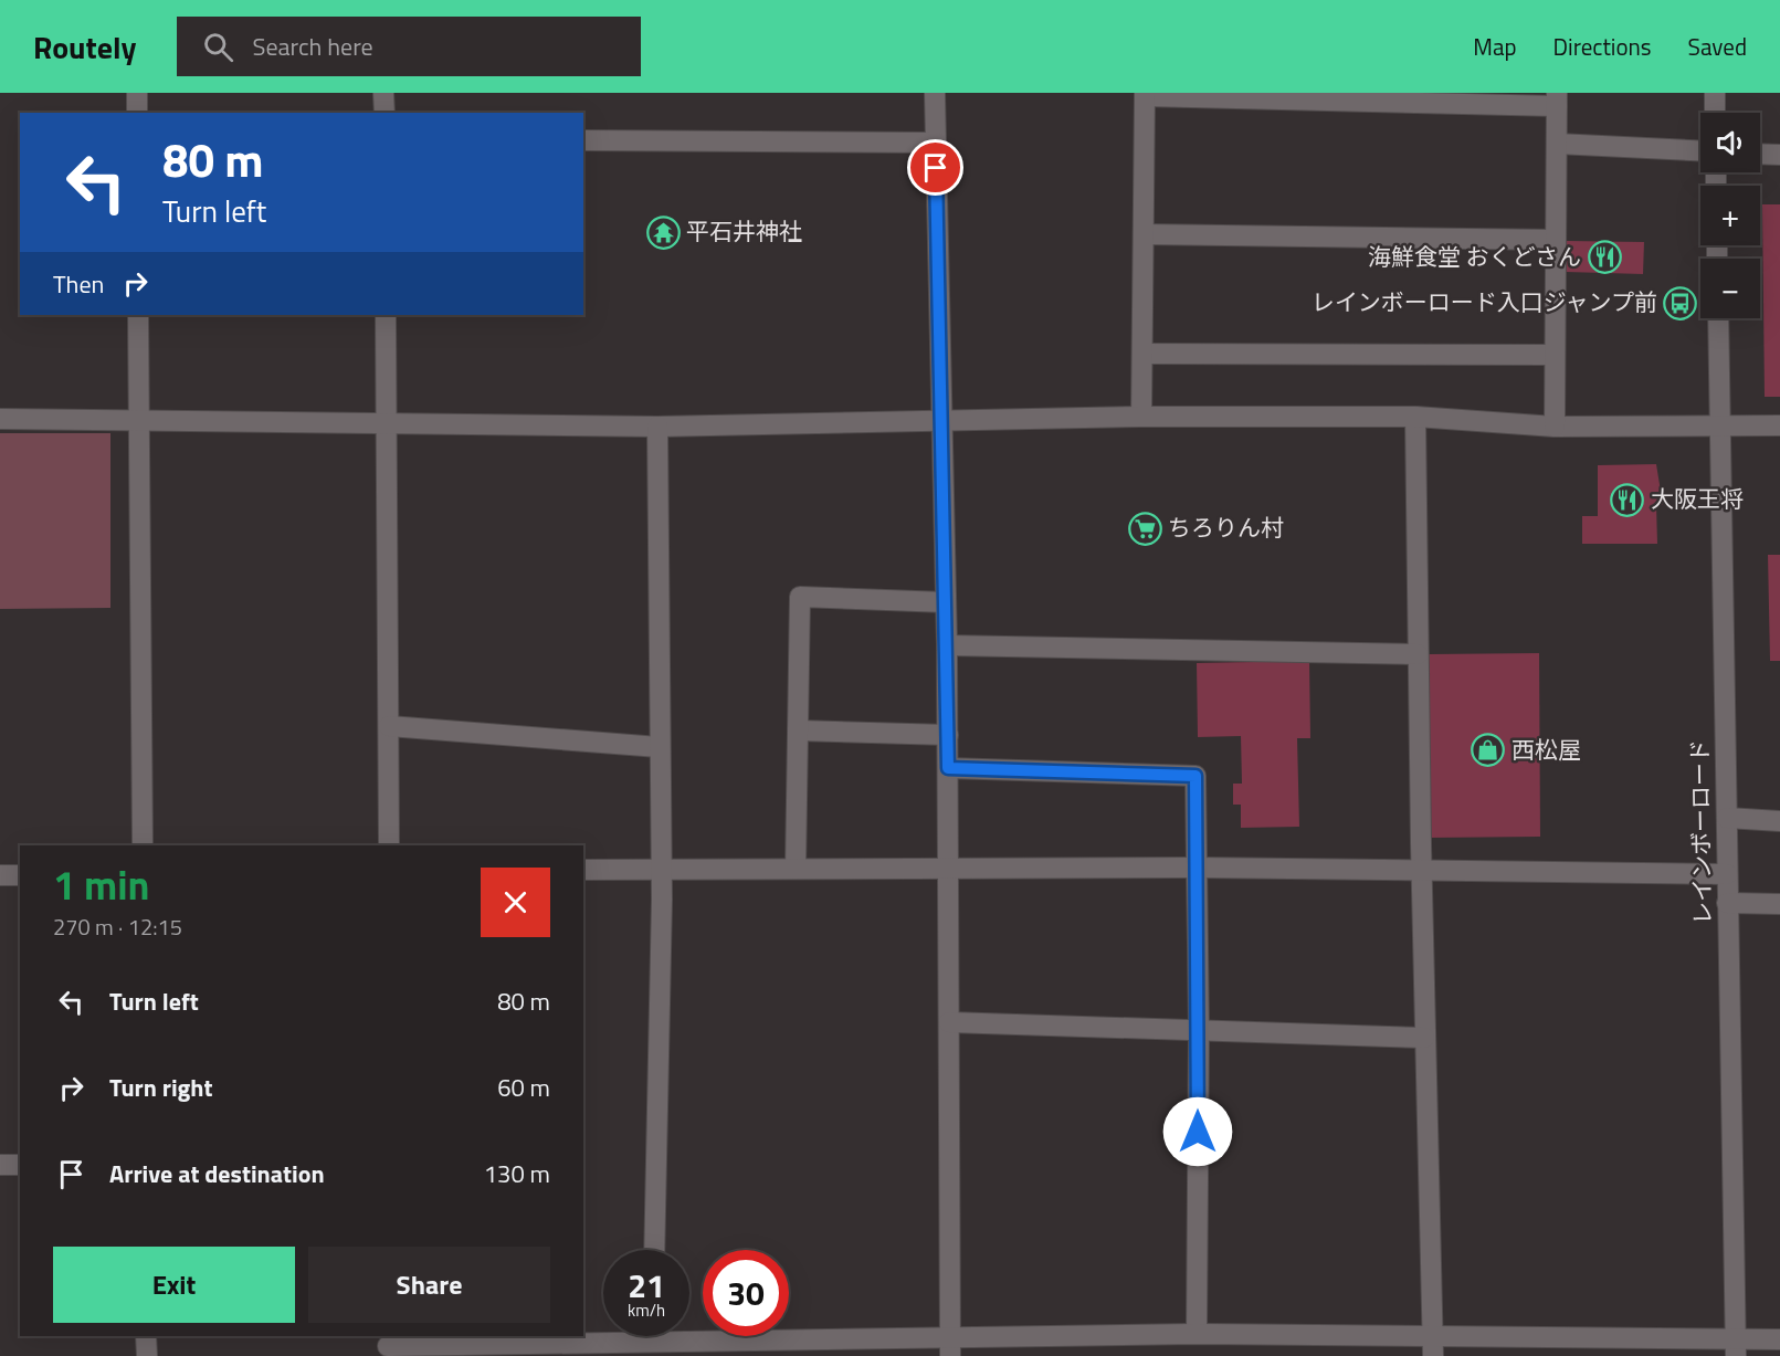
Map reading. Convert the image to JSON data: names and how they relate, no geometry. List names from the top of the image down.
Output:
{
  "streets": {
    "street": ["レインボーロード"]
  },
  "places": {
    "temple": ["平石井神社"],
    "restaurant": ["海鮮食堂 おくどさん", "大阪王将"],
    "bus stop": ["レインボーロード入口ジャンプ前"],
    "supermarket": ["ちろりん村"],
    "shop": ["西松屋"]
  },
  "page": {
    "header": "Routely",
    "search": "Search here",
    "nav": ["Map", "Directions", "Saved"],
    "map_buttons": ["+", "−"],
    "turn": ["80 m", "Turn left"],
    "then": "Then",
    "heading": ["1 min", "270 m · 12:15"],
    "list": [
      {
        "name": "Turn left",
        "value": "80 m"
      },
      {
        "name": "Turn right",
        "value": "60 m"
      },
      {
        "name": "Arrive at destination",
        "value": "130 m"
      }
    ],
    "buttons": ["Exit", "Share"],
    "speed": "21 km/h",
    "limit": "30"
  }
}
